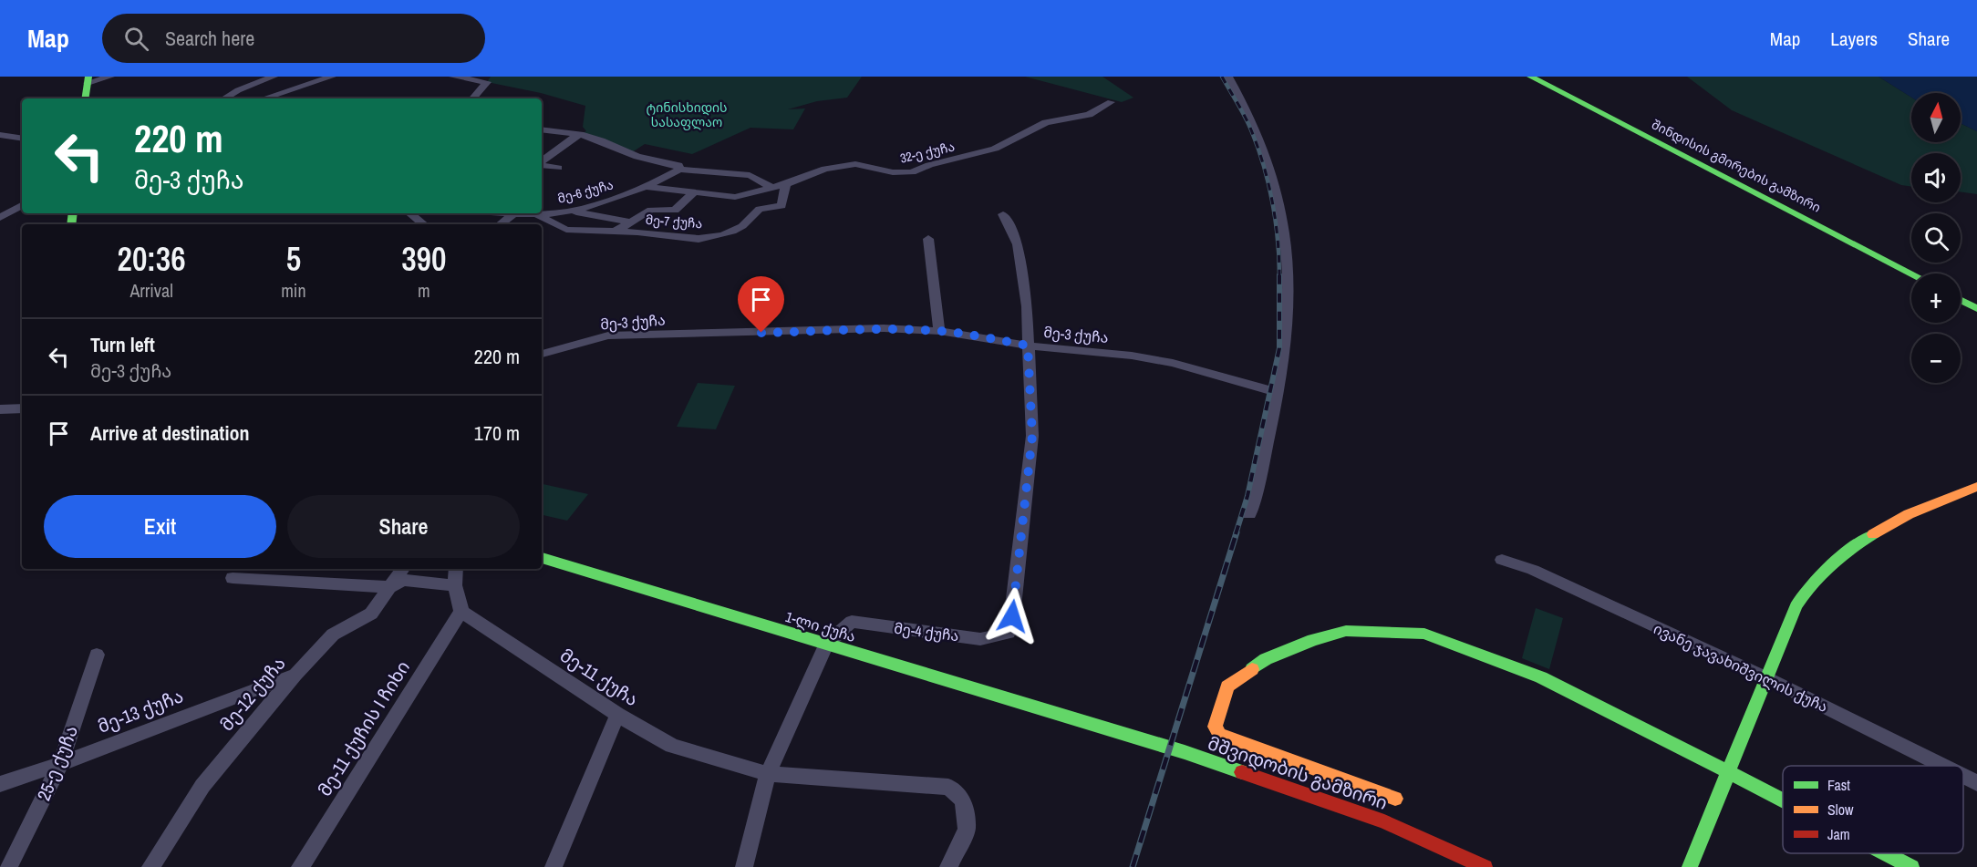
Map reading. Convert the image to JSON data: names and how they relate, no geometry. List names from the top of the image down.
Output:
{
  "streets": {
    "main road": ["შინდისის გმირების გამზირი", "1-ლი ქუჩა", "მშვიდობის გამზირი"],
    "street": [
      "32-ე ქუჩა",
      "მე-6 ქუჩა",
      "მე-7 ქუჩა",
      "მე-3 ქუჩა",
      "მე-4 ქუჩა",
      "ივანე ჯავახიშვილის ქუჩა",
      "მე-11 ქუჩა",
      "მე-12 ქუჩა",
      "მე-13 ქუჩა",
      "მე-11 ქუჩის I ჩიხი",
      "25-ე ქუჩა"
    ]
  },
  "crossings": [
    ["32-ე ქუჩა", "მე-6 ქუჩა"],
    ["32-ე ქუჩა", "მე-7 ქუჩა"],
    ["მე-6 ქუჩა", "მე-7 ქუჩა"],
    ["მე-3 ქუჩა", "მე-4 ქუჩა"],
    ["1-ლი ქუჩა", "მე-4 ქუჩა"],
    ["1-ლი ქუჩა", "მშვიდობის გამზირი"],
    ["მე-11 ქუჩა", "მე-11 ქუჩის I ჩიხი"],
    ["მე-12 ქუჩა", "მე-13 ქუჩა"],
    ["მე-13 ქუჩა", "25-ე ქუჩა"]
  ],
  "parks": ["ტინისხიდის სასაფლაო"],
  "legend": ["Fast", "Slow", "Jam"],
  "north": "top",
  "page": {
    "header": "Map",
    "search": "Search here",
    "nav": ["Map", "Layers", "Share"],
    "map_buttons": ["+", "−"],
    "turn": ["220 m", "მე-3 ქუჩა"],
    "eta": [
      "20:36",
      "Arrival",
      "5",
      "min",
      "390",
      "m"
    ],
    "list": [
      {
        "name": "Turn left",
        "note": "მე-3 ქუჩა",
        "value": "220 m"
      },
      {
        "name": "Arrive at destination",
        "value": "170 m"
      }
    ],
    "buttons": ["Exit", "Share"]
  }
}
